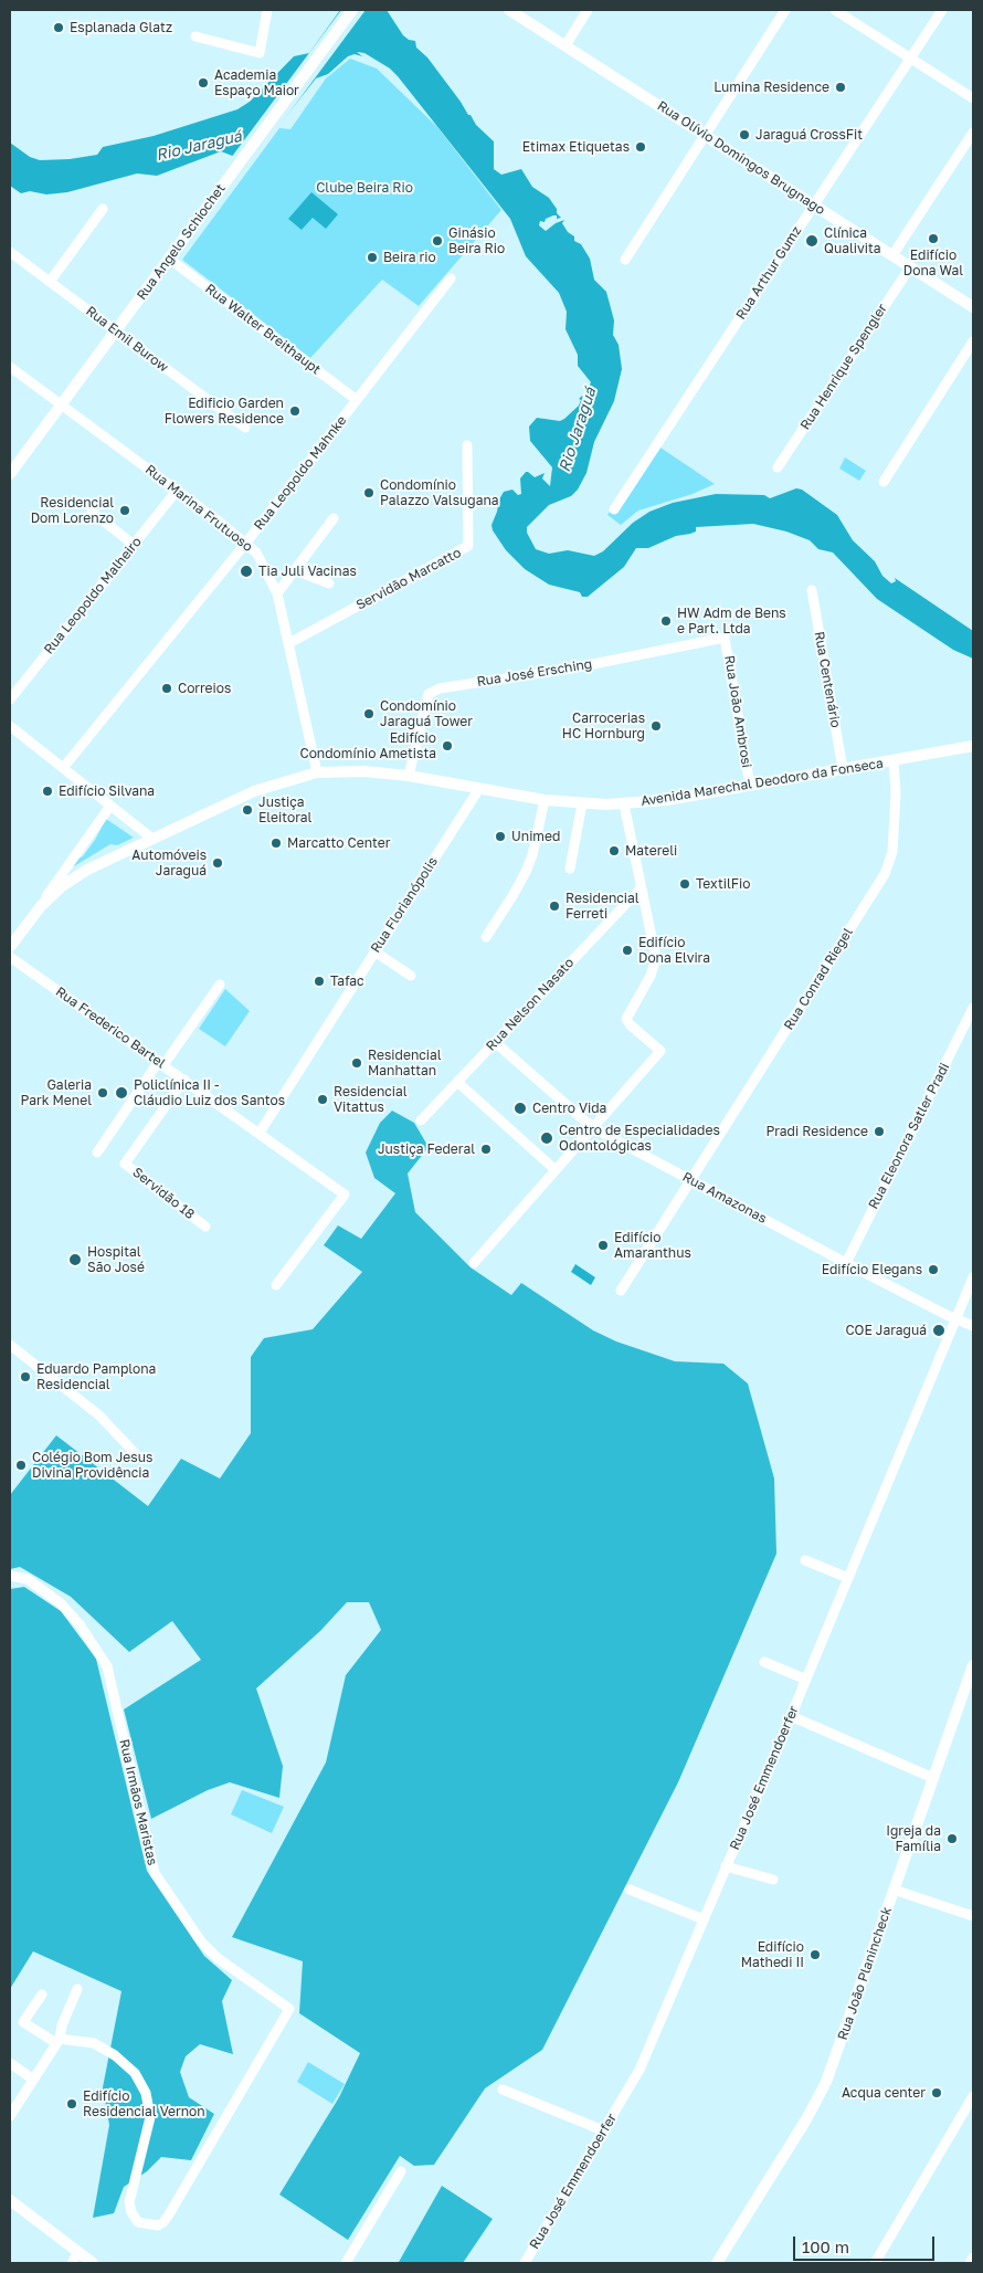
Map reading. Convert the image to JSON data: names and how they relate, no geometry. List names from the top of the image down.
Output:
{
  "streets": {
    "main road": [
      "Rua Olívio Domingos Brugnago",
      "Rua Angelo Schiochet",
      "Avenida Marechal Deodoro da Fonseca",
      "Rua João Planincheck"
    ],
    "street": [
      "Rua Arthur Gumz",
      "Rua Walter Breithaupt",
      "Rua Emil Burow",
      "Rua Henrique Spengler",
      "Rua Leopoldo Mahnke",
      "Rua Marina Frutuoso",
      "Servidão Marcatto",
      "Rua Leopoldo Malheiro",
      "Rua José Ersching",
      "Rua Centenário",
      "Rua João Ambrosi",
      "Rua Florianópolis",
      "Rua Conrad Riegel",
      "Rua Nelson Nasato",
      "Rua Frederico Bartel",
      "Rua Eleonora Satler Pradi",
      "Servidão 18",
      "Rua Amazonas",
      "Rua José Emmendoerfer",
      "Rua Irmãos Maristas"
    ]
  },
  "crossings": [
    ["Rua Olívio Domingos Brugnago", "Rua Arthur Gumz"],
    ["Rua Olívio Domingos Brugnago", "Rua Henrique Spengler"],
    ["Rua Angelo Schiochet", "Rua Walter Breithaupt"],
    ["Rua Angelo Schiochet", "Rua Emil Burow"],
    ["Rua Angelo Schiochet", "Rua Marina Frutuoso"],
    ["Rua Walter Breithaupt", "Rua Leopoldo Mahnke"],
    ["Rua Leopoldo Mahnke", "Rua Marina Frutuoso"],
    ["Rua Marina Frutuoso", "Servidão Marcatto"],
    ["Rua Marina Frutuoso", "Rua Leopoldo Malheiro"],
    ["Rua Marina Frutuoso", "Avenida Marechal Deodoro da Fonseca"],
    ["Rua José Ersching", "Rua João Ambrosi"],
    ["Rua José Ersching", "Avenida Marechal Deodoro da Fonseca"],
    ["Rua Centenário", "Avenida Marechal Deodoro da Fonseca"],
    ["Rua João Ambrosi", "Avenida Marechal Deodoro da Fonseca"],
    ["Avenida Marechal Deodoro da Fonseca", "Rua Florianópolis"],
    ["Avenida Marechal Deodoro da Fonseca", "Rua Conrad Riegel"],
    ["Rua Florianópolis", "Rua Frederico Bartel"],
    ["Rua Conrad Riegel", "Rua Amazonas"],
    ["Rua Nelson Nasato", "Rua Amazonas"],
    ["Rua Frederico Bartel", "Servidão 18"],
    ["Rua Eleonora Satler Pradi", "Rua Amazonas"],
    ["Rua Amazonas", "Rua José Emmendoerfer"]
  ],
  "water": ["Rio Jaraguá"],
  "parks": ["Clube Beira Rio"],
  "places": [
    "Esplanada Glatz",
    "Academia Espaço Maior",
    "Lumina Residence",
    "Jaraguá CrossFit",
    "Etimax Etiquetas",
    "Edifício Dona Wal",
    "Ginásio Beira Rio",
    "Clínica Qualivita",
    "Beira rio",
    "Edificio Garden Flowers Residence",
    "Condomínio Palazzo Valsugana",
    "Residencial Dom Lorenzo",
    "Tia Juli Vacinas",
    "HW Adm de Bens e Part. Ltda",
    "Correios",
    "Condomínio Jaraguá Tower",
    "Carrocerias HC Hornburg",
    "Edifício Condomínio Ametista",
    "Edifício Silvana",
    "Justiça Eleitoral",
    "Unimed",
    "Marcatto Center",
    "Matereli",
    "Automóveis Jaraguá",
    "TextilFio",
    "Residencial Ferreti",
    "Edifício Dona Elvira",
    "Tafac",
    "Residencial Manhattan",
    "Galeria Park Menel",
    "Policlínica II - Cláudio Luiz dos Santos",
    "Residencial Vitattus",
    "Centro Vida",
    "Pradi Residence",
    "Centro de Especialidades Odontológicas",
    "Justiça Federal",
    "Edifício Amaranthus",
    "Hospital São José",
    "Edifício Elegans",
    "COE Jaraguá",
    "Eduardo Pamplona Residencial",
    "Colégio Bom Jesus Divina Providência",
    "Igreja da Família",
    "Edifício Mathedi II",
    "Acqua center",
    "Edifício Residencial Vernon"
  ],
  "scale_bar": "100 m"
}
